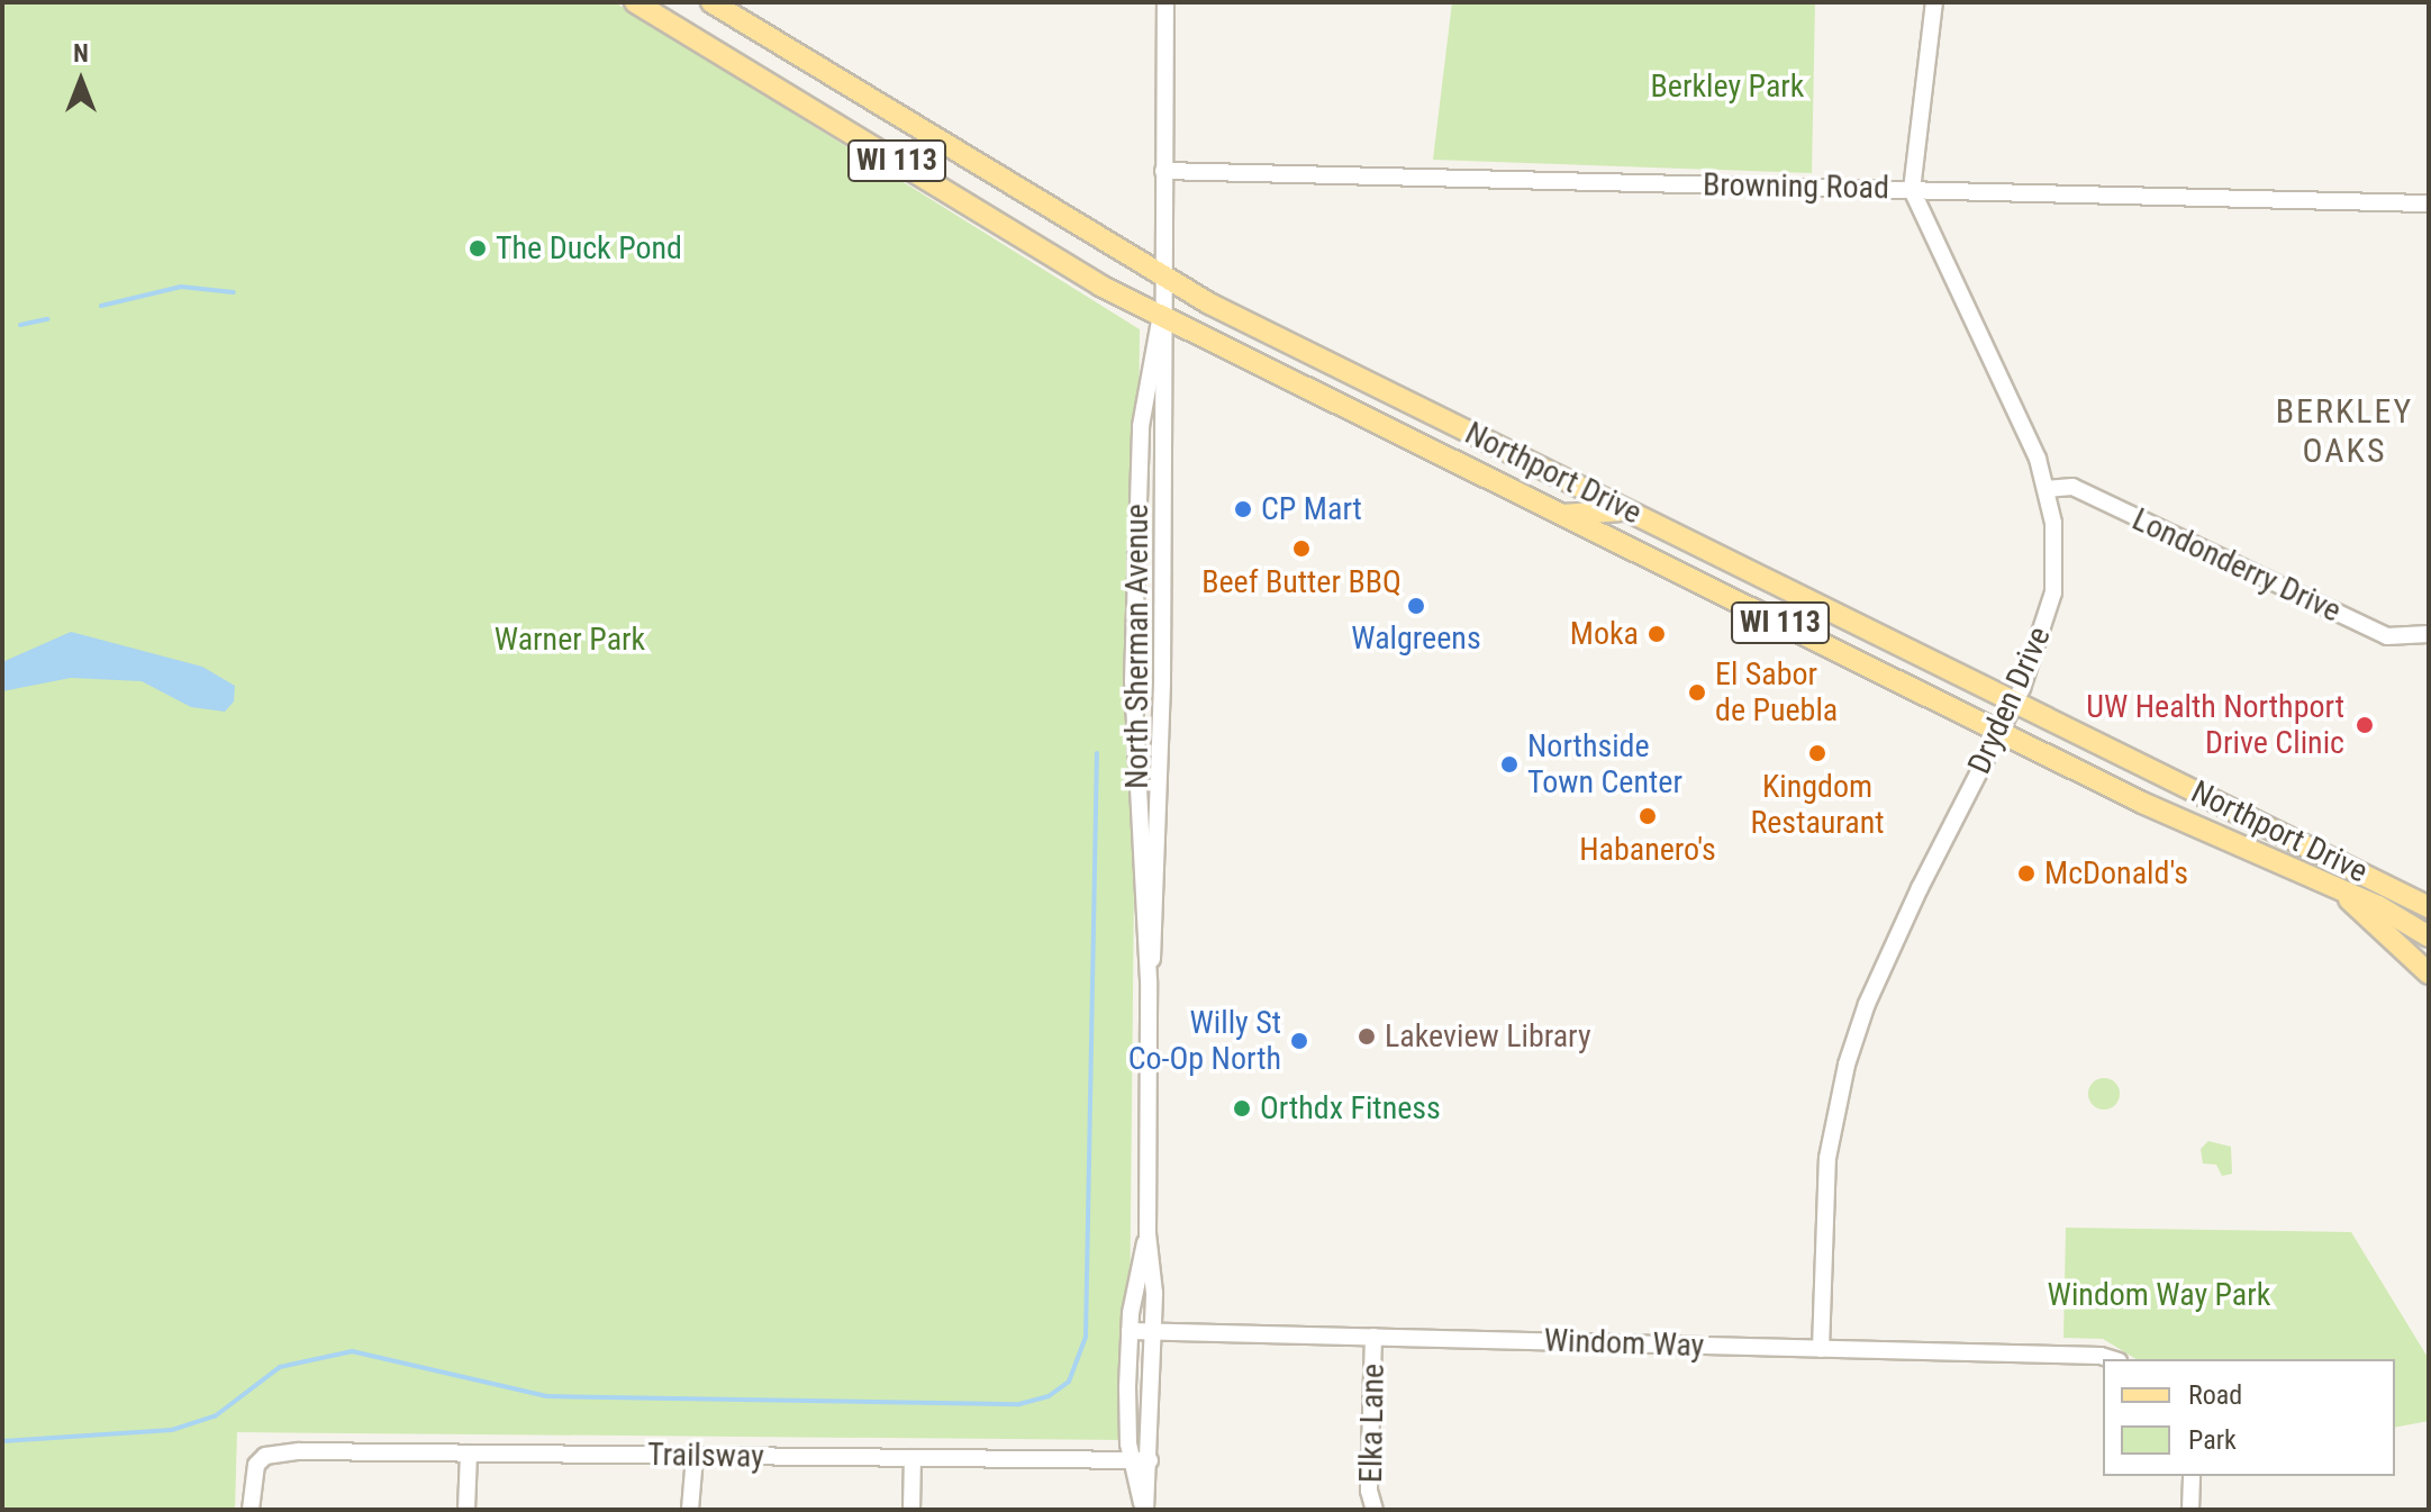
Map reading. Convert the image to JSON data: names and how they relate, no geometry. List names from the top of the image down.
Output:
{
  "streets": {
    "main road": ["WI 113", "Northport Drive"],
    "street": [
      "Browning Road",
      "Londonderry Drive",
      "North Sherman Avenue",
      "Dryden Drive",
      "Windom Way",
      "Elka Lane",
      "Trailsway"
    ]
  },
  "crossings": [
    ["WI 113", "Northport Drive"],
    ["Browning Road", "North Sherman Avenue"],
    ["Browning Road", "Dryden Drive"],
    ["Northport Drive", "North Sherman Avenue"],
    ["Northport Drive", "Dryden Drive"],
    ["Londonderry Drive", "Dryden Drive"],
    ["North Sherman Avenue", "Windom Way"],
    ["North Sherman Avenue", "Trailsway"],
    ["Dryden Drive", "Windom Way"],
    ["Windom Way", "Elka Lane"]
  ],
  "districts": ["BERKLEY OAKS"],
  "parks": ["Berkley Park", "Warner Park", "Windom Way Park"],
  "places": [
    "The Duck Pond",
    "CP Mart",
    "Beef Butter BBQ",
    "Walgreens",
    "Moka",
    "El Sabor de Puebla",
    "UW Health Northport Drive Clinic",
    "Kingdom Restaurant",
    "Northside Town Center",
    "Habanero's",
    "McDonald's",
    "Lakeview Library",
    "Willy St Co-Op North",
    "Orthdx Fitness"
  ],
  "legend": ["Road", "Park"],
  "north": "top"
}
